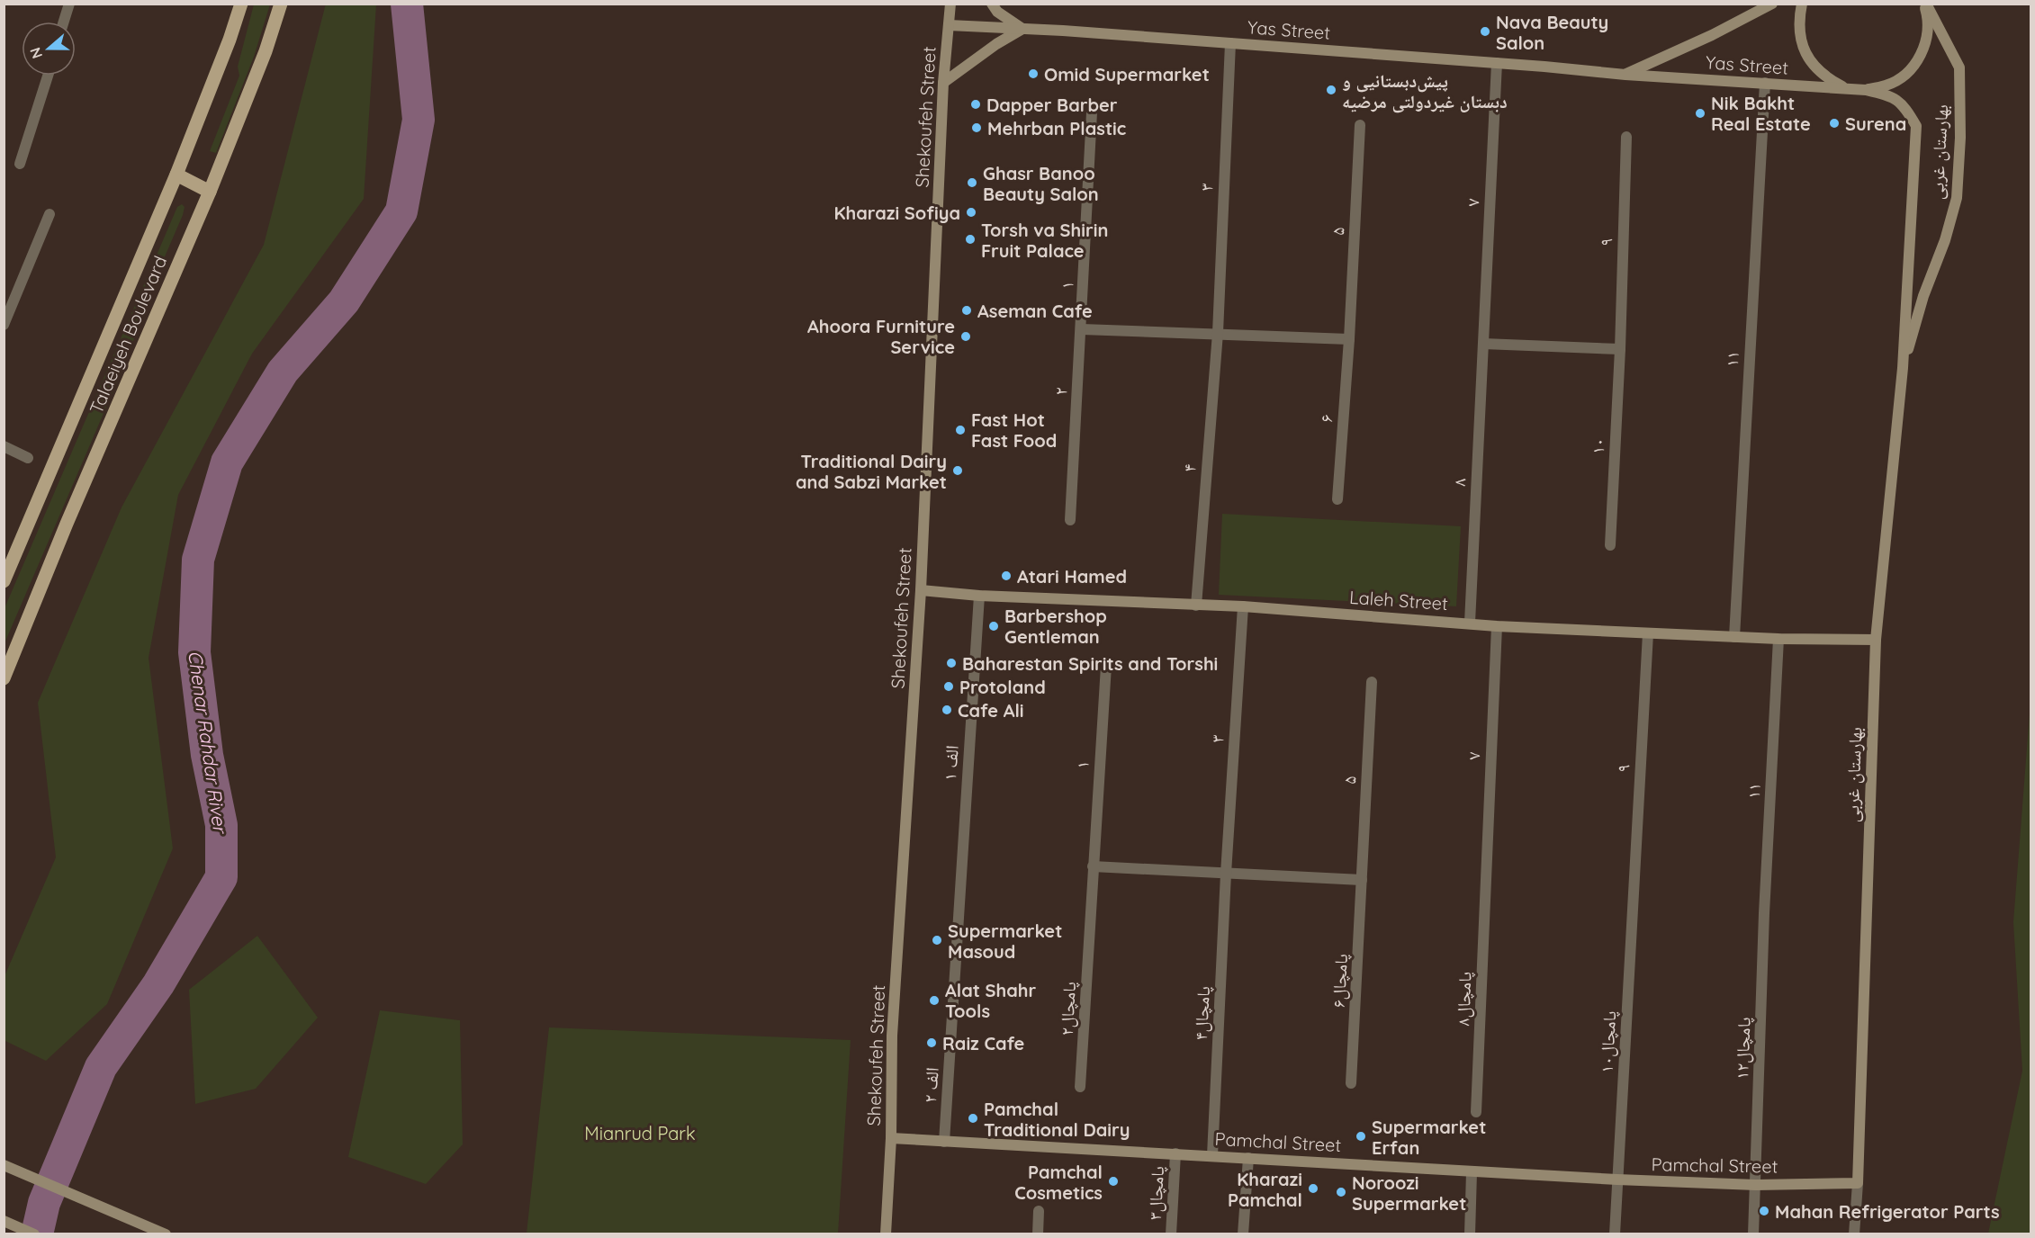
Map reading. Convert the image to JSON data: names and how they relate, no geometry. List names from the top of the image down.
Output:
{
  "streets": {
    "main road": ["Talaeiyeh Boulevard"],
    "street": [
      "Yas Street",
      "Shekoufeh Street",
      "بهارستان غربی",
      "۳",
      "۷",
      "۵",
      "۹",
      "۱",
      "۱۱",
      "۲",
      "۶",
      "۱۰",
      "۴",
      "۸",
      "Laleh Street",
      "۱ الف",
      "پامچال۶",
      "پامچال۸",
      "پامچال۲",
      "پامچال۴",
      "پامچال۱۰",
      "پامچال۱۲",
      "۲ الف",
      "Pamchal Street",
      "پامچال۳"
    ]
  },
  "crossings": [
    ["Yas Street", "Shekoufeh Street"],
    ["Yas Street", "بهارستان غربی"],
    ["Yas Street", "۳"],
    ["Yas Street", "۷"],
    ["Yas Street", "۱۱"],
    ["Shekoufeh Street", "Laleh Street"],
    ["Shekoufeh Street", "Pamchal Street"],
    ["بهارستان غربی", "Laleh Street"],
    ["بهارستان غربی", "Pamchal Street"],
    ["۳", "۴"],
    ["۳", "Laleh Street"],
    ["۳", "پامچال۴"],
    ["۷", "۸"],
    ["۷", "Laleh Street"],
    ["۷", "پامچال۸"],
    ["۵", "۶"],
    ["۵", "پامچال۶"],
    ["۹", "۱۰"],
    ["۹", "Laleh Street"],
    ["۹", "پامچال۱۰"],
    ["۱", "۲"],
    ["۱", "پامچال۲"],
    ["۱۱", "Laleh Street"],
    ["۱۱", "پامچال۱۲"],
    ["۴", "Laleh Street"],
    ["۸", "Laleh Street"],
    ["Laleh Street", "۱ الف"],
    ["۱ الف", "۲ الف"],
    ["پامچال۴", "Pamchal Street"],
    ["پامچال۱۰", "Pamchal Street"],
    ["پامچال۱۲", "Pamchal Street"],
    ["۲ الف", "Pamchal Street"],
    ["Pamchal Street", "پامچال۳"]
  ],
  "water": ["Chenar Rahdar River"],
  "parks": ["Mianrud Park"],
  "places": [
    "Nava Beauty Salon",
    "Omid Supermarket",
    "پیش‌دبستانیی و دبستان غیردولتی مرضیه",
    "Dapper Barber",
    "Nik Bakht Real Estate",
    "Surena",
    "Mehrban Plastic",
    "Ghasr Banoo Beauty Salon",
    "Kharazi Sofiya",
    "Torsh va Shirin Fruit Palace",
    "Aseman Cafe",
    "Ahoora Furniture Service",
    "Fast Hot Fast Food",
    "Traditional Dairy and Sabzi Market",
    "Atari Hamed",
    "Barbershop Gentleman",
    "Baharestan Spirits and Torshi",
    "Protoland",
    "Cafe Ali",
    "Supermarket Masoud",
    "Alat Shahr Tools",
    "Raiz Cafe",
    "Pamchal Traditional Dairy",
    "Supermarket Erfan",
    "Pamchal Cosmetics",
    "Kharazi Pamchal",
    "Noroozi Supermarket",
    "Mahan Refrigerator Parts"
  ],
  "north": "left"
}
